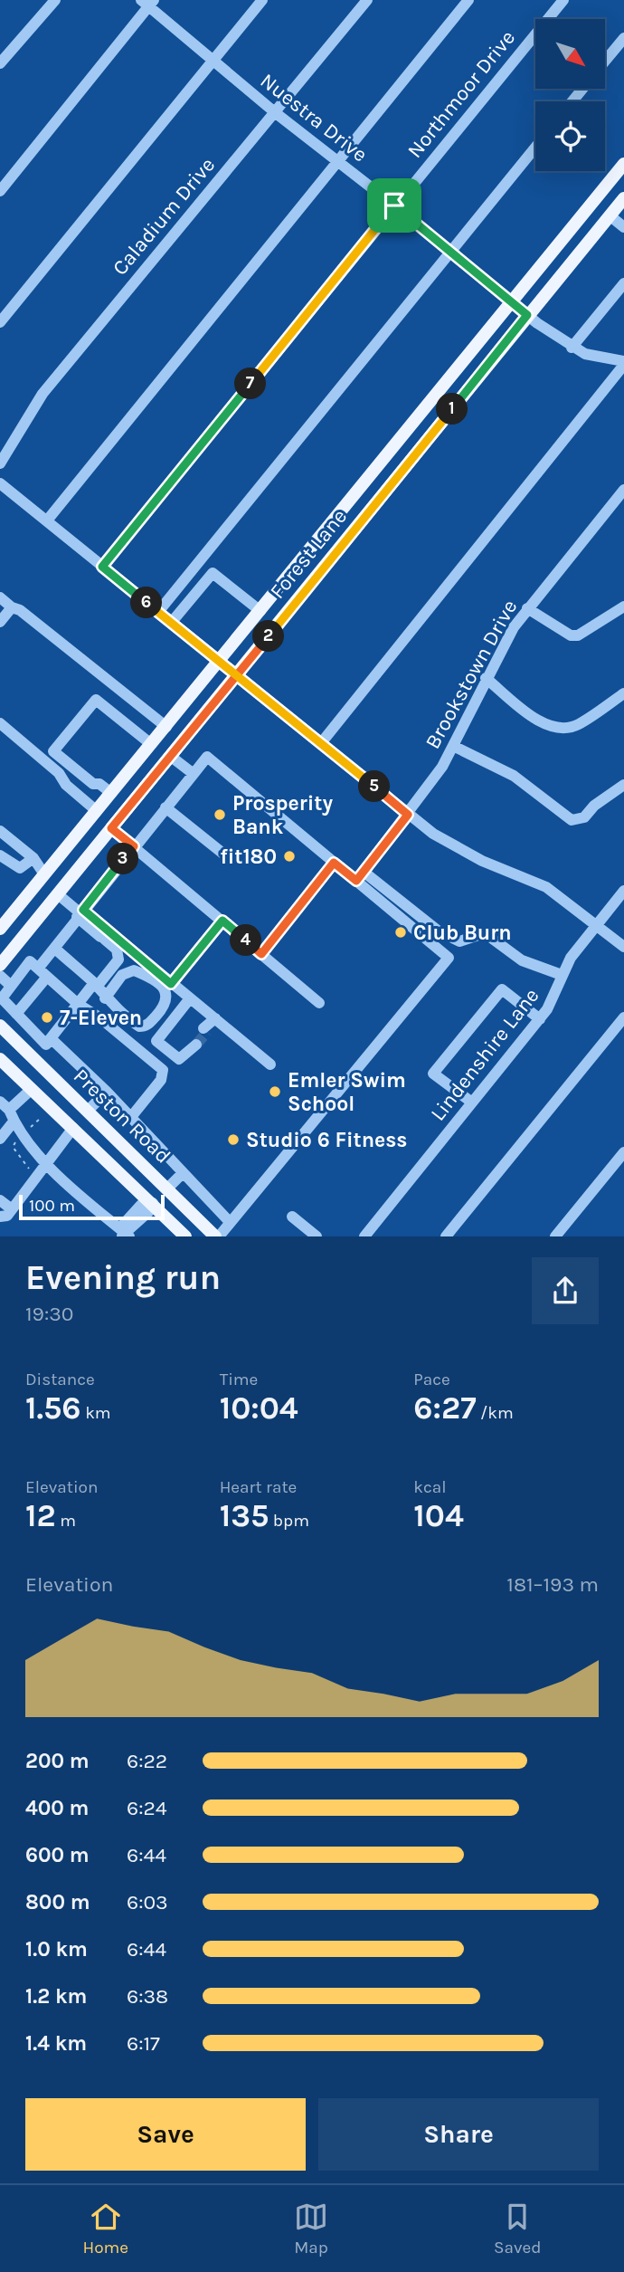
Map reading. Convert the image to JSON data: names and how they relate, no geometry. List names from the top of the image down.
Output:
{
  "streets": {
    "main road": ["Forest Lane", "Preston Road"],
    "street": [
      "Northmoor Drive",
      "Nuestra Drive",
      "Caladium Drive",
      "Brookstown Drive",
      "Lindenshire Lane"
    ]
  },
  "crossings": [
    ["Northmoor Drive", "Nuestra Drive"],
    ["Nuestra Drive", "Caladium Drive"],
    ["Nuestra Drive", "Forest Lane"]
  ],
  "places": [
    "Prosperity Bank",
    "fit180",
    "Club Burn",
    "7-Eleven",
    "Emler Swim School",
    "Studio 6 Fitness"
  ],
  "scale_bar": "100 m",
  "north": "bottom right",
  "page": {
    "pins": [
      "7",
      "1",
      "6",
      "2",
      "5",
      "3",
      "4"
    ],
    "scale": "100 m",
    "heading": ["Evening run", "19:30"],
    "stats": [
      ["Distance", "1.56 km"],
      ["Time", "10:04"],
      ["Pace", "6:27 /km"],
      ["Elevation", "12 m"],
      ["Heart rate", "135 bpm"],
      ["kcal", "104"]
    ],
    "chart": ["Elevation", "181–193 m"],
    "list": [
      {
        "name": "200 m",
        "note": "6:22"
      },
      {
        "name": "400 m",
        "note": "6:24"
      },
      {
        "name": "600 m",
        "note": "6:44"
      },
      {
        "name": "800 m",
        "note": "6:03"
      },
      {
        "name": "1.0 km",
        "note": "6:44"
      },
      {
        "name": "1.2 km",
        "note": "6:38"
      },
      {
        "name": "1.4 km",
        "note": "6:17"
      }
    ],
    "buttons": ["Save", "Share"],
    "tabs": ["Home", "Map", "Saved"]
  }
}
